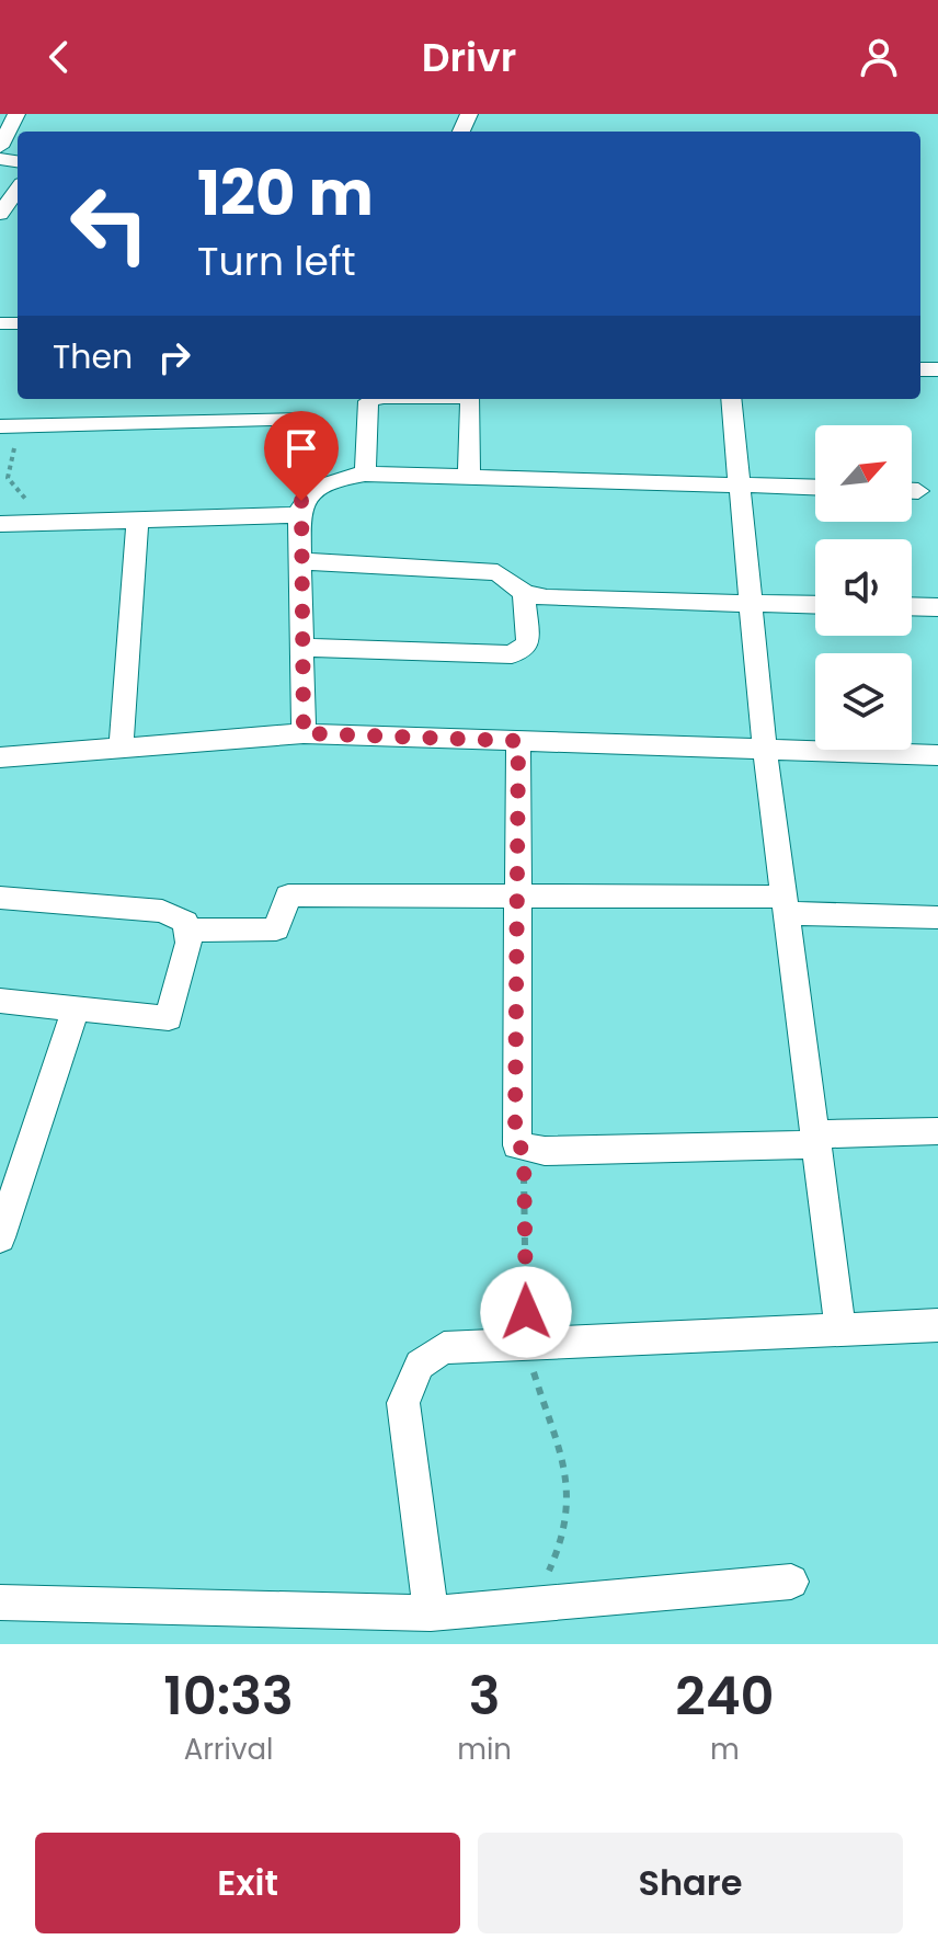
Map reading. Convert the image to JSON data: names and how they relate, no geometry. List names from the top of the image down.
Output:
{
  "north": "top right",
  "page": {
    "header": "Drivr",
    "turn": ["120 m", "Turn left"],
    "then": "Then",
    "eta": [
      "10:33",
      "Arrival",
      "3",
      "min",
      "240",
      "m"
    ],
    "buttons": ["Exit", "Share"]
  }
}
